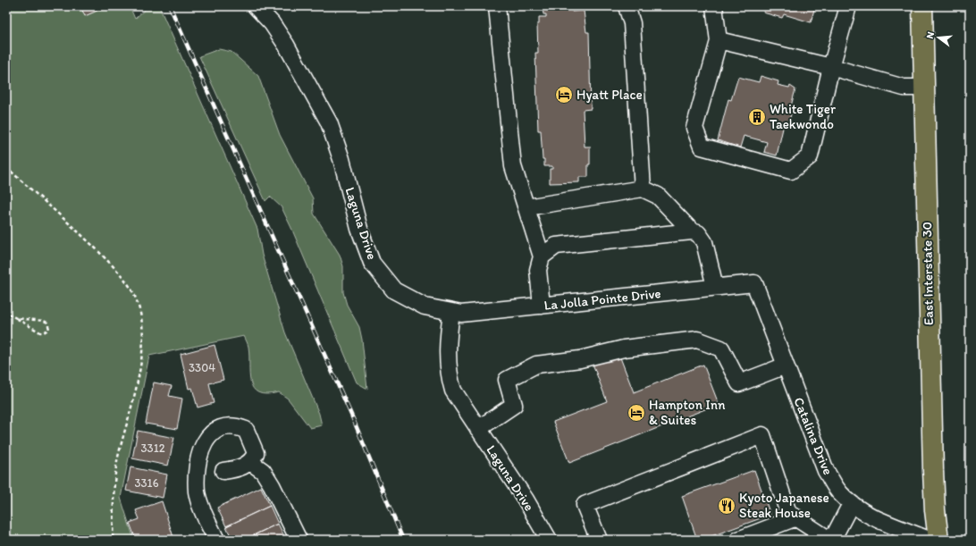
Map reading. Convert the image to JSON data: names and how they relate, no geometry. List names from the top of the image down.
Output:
{
  "streets": {
    "main road": ["East Interstate 30"],
    "street": ["Laguna Drive", "La Jolla Pointe Drive", "Catalina Drive"]
  },
  "crossings": [
    ["Laguna Drive", "La Jolla Pointe Drive"],
    ["La Jolla Pointe Drive", "Catalina Drive"]
  ],
  "places": {
    "hotel": ["Hyatt Place", "Hampton Inn & Suites"],
    "building": ["White Tiger Taekwondo"],
    "restaurant": ["Kyoto Japanese Steak House"]
  },
  "house_numbers": ["3304", "3312", "3316"],
  "north": "left"
}
